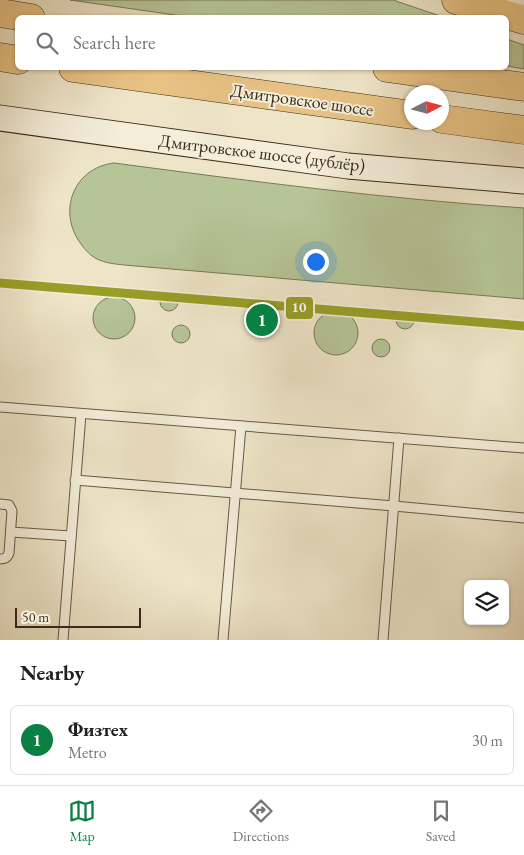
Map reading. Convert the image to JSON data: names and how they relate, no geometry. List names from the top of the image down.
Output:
{
  "streets": {
    "highway": ["Дмитровское шоссе"],
    "main road": ["Дмитровское шоссе (дублёр)"]
  },
  "lines": ["transit line 10"],
  "scale_bar": "50 m",
  "north": "right",
  "page": {
    "search": "Search here",
    "pins": "1",
    "scale": "50 m",
    "heading": "Nearby",
    "list": [
      {
        "mark": "1",
        "name": "Физтех",
        "note": "Metro",
        "value": "30 m"
      }
    ],
    "nav": ["Map", "Directions", "Saved"]
  }
}
